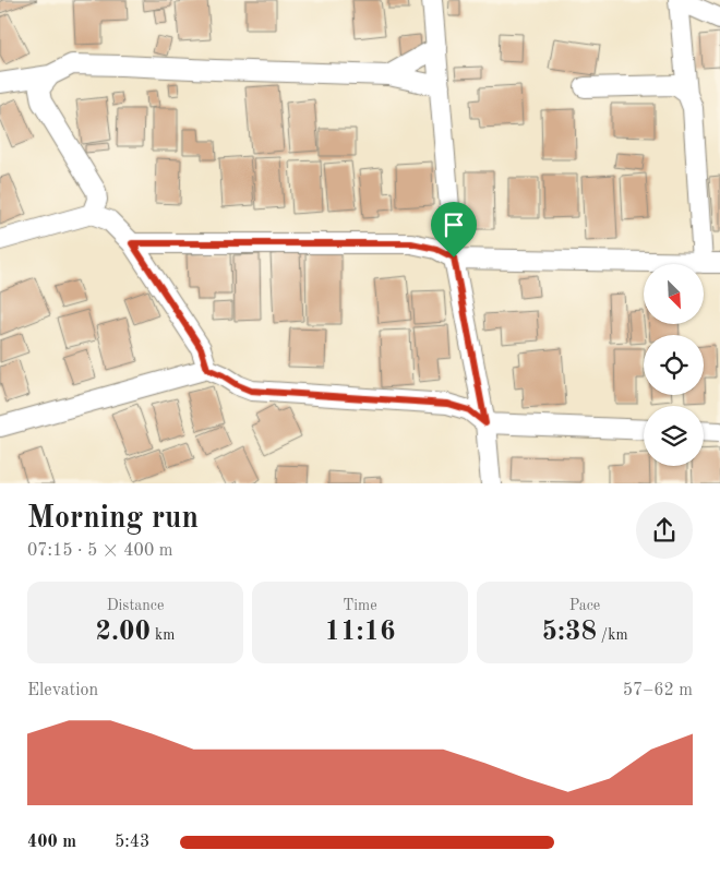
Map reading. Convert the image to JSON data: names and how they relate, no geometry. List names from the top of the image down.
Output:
{
  "north": "bottom right",
  "page": {
    "heading": ["Morning run", "07:15 · 5 × 400 m"],
    "stats": [
      ["Distance", "2.00 km"],
      ["Time", "11:16"],
      ["Pace", "5:38 /km"]
    ],
    "chart": ["Elevation", "57–62 m"],
    "list": [
      {
        "name": "400 m",
        "note": "5:43"
      }
    ]
  }
}
